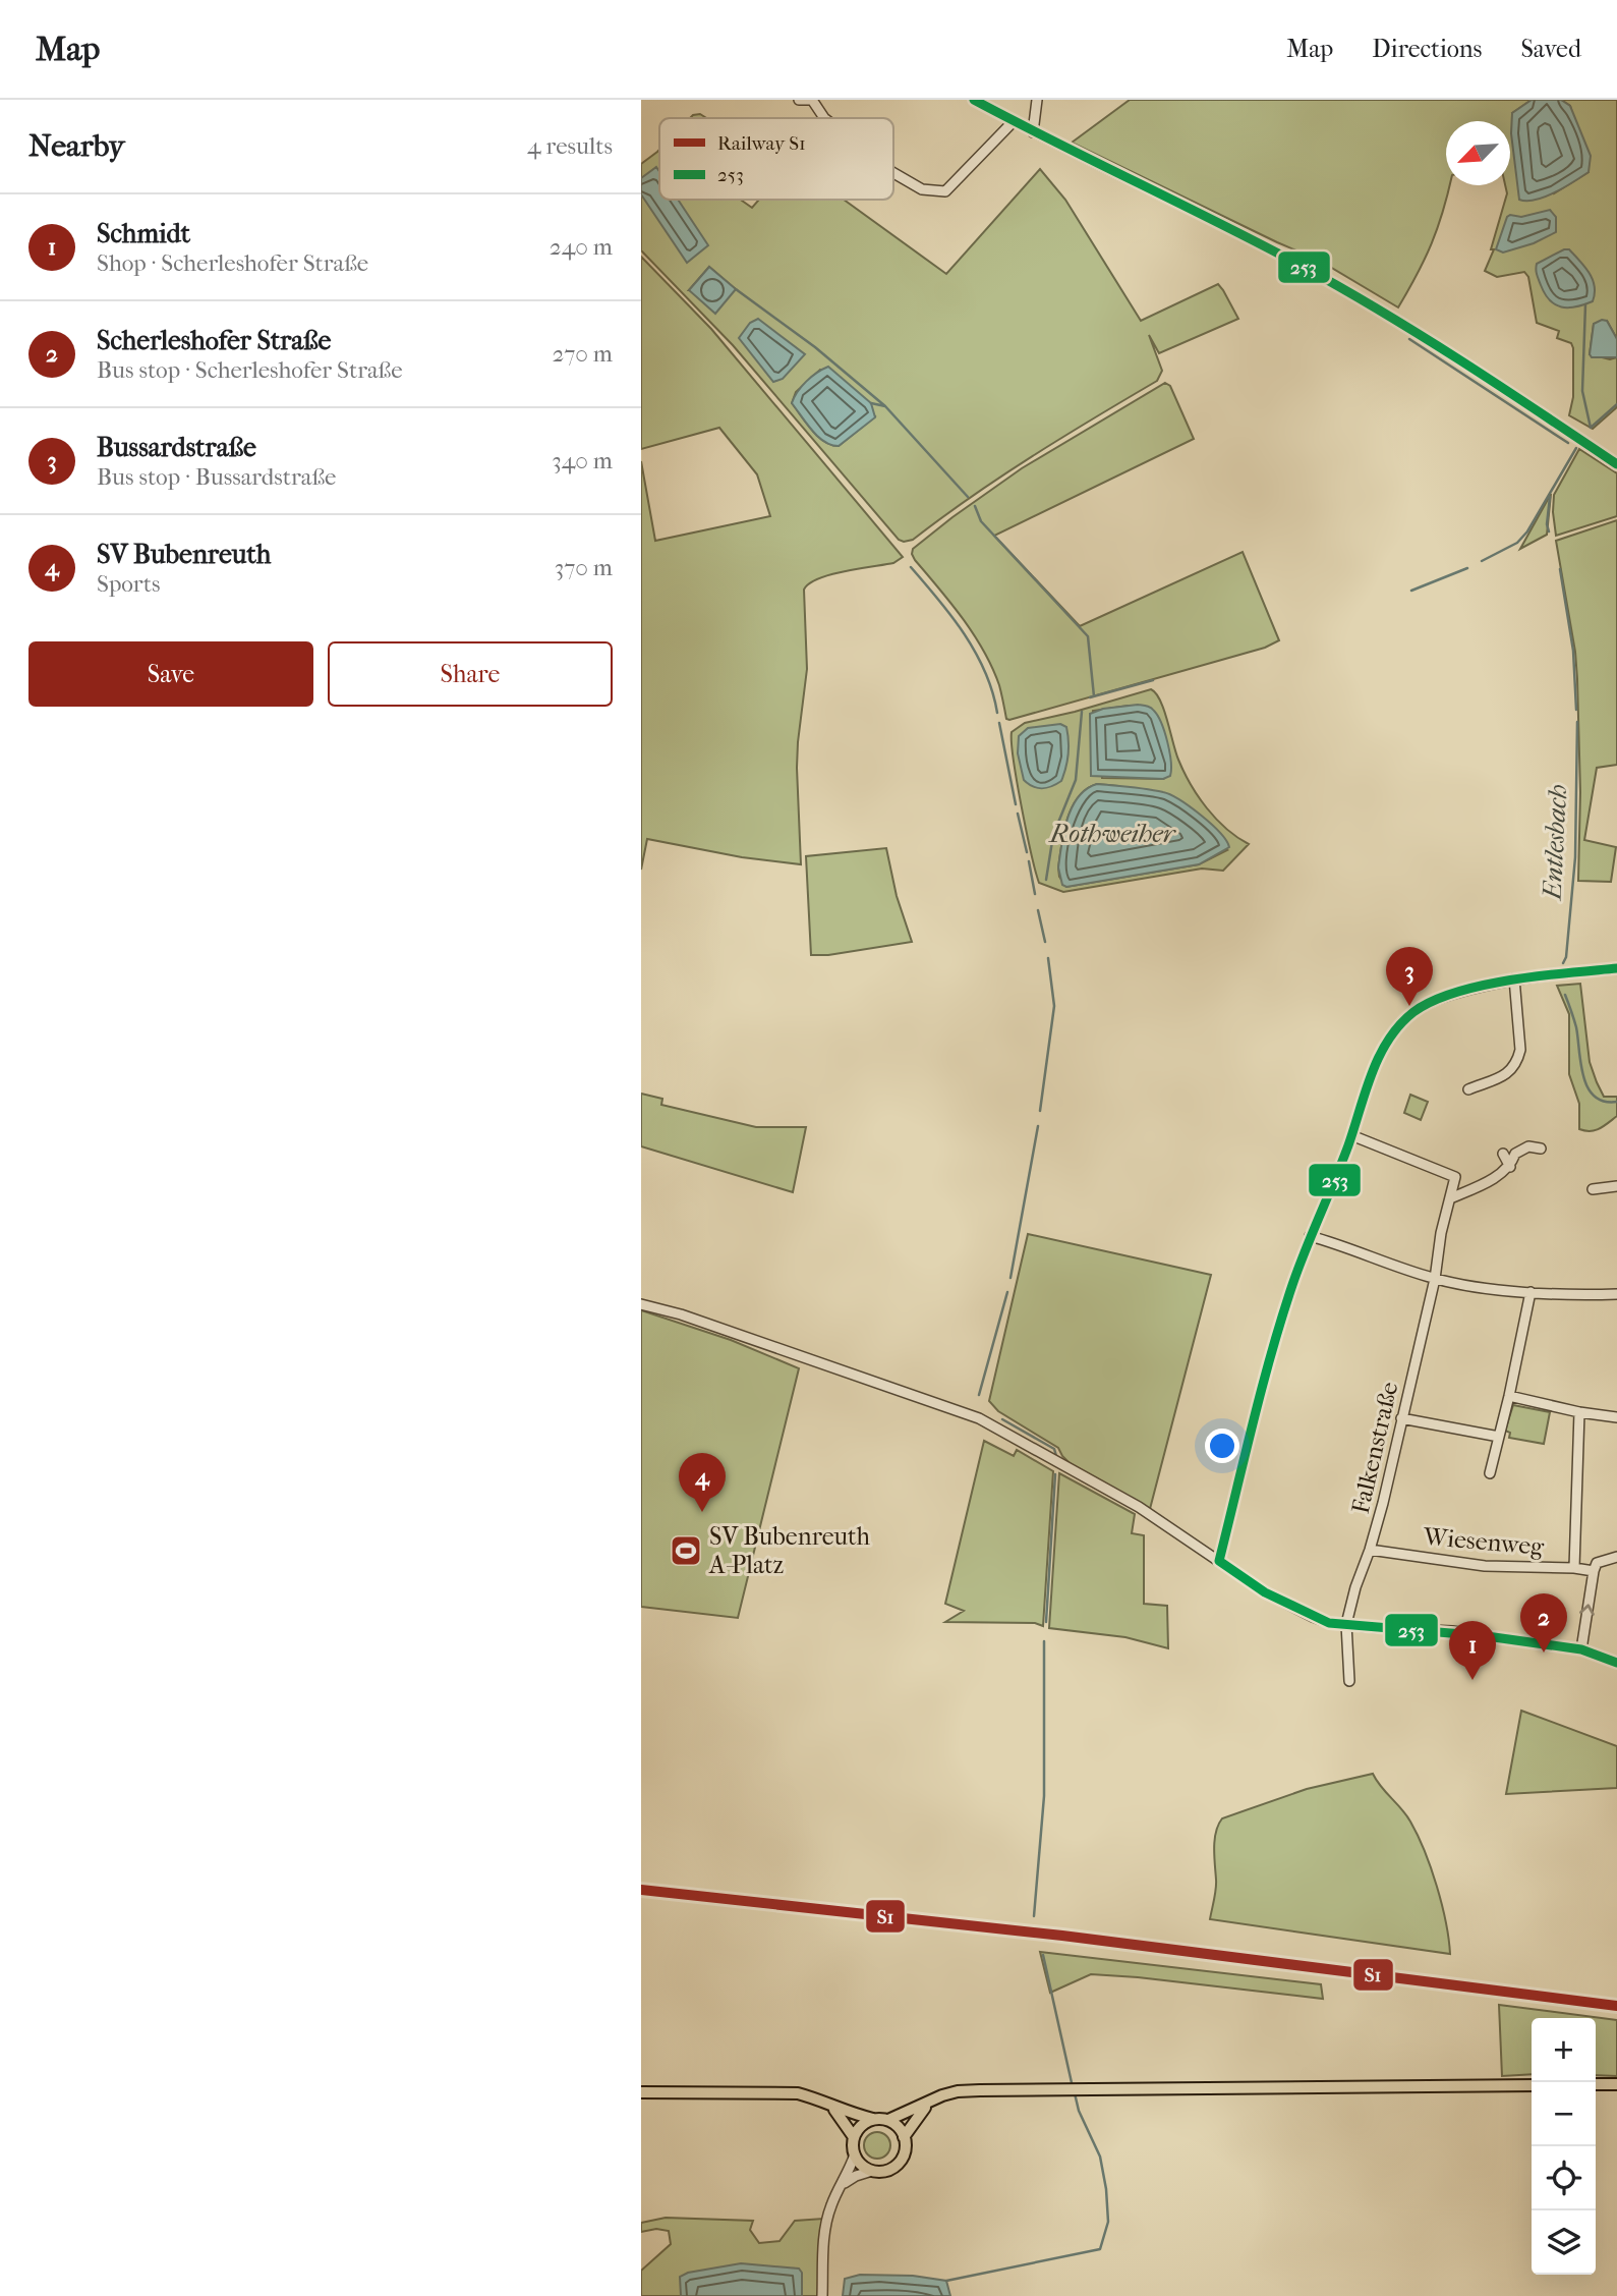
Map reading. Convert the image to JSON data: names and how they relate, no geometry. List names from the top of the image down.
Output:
{
  "streets": {
    "street": ["Falkenstraße", "Wiesenweg"]
  },
  "crossings": [
    ["Falkenstraße", "Wiesenweg"]
  ],
  "water": ["Rothweiher", "Entlesbach"],
  "places": {
    "sports": ["SV Bubenreuth A-Platz"]
  },
  "lines": ["transit line 253", "rail line S1"],
  "legend": ["Railway S1", "253"],
  "north": "bottom left",
  "page": {
    "header": "Map",
    "nav": ["Map", "Directions", "Saved"],
    "heading": ["Nearby", "4 results"],
    "list": [
      {
        "mark": "1",
        "name": "Schmidt",
        "note": "Shop · Scherleshofer Straße",
        "value": "240 m"
      },
      {
        "mark": "2",
        "name": "Scherleshofer Straße",
        "note": "Bus stop · Scherleshofer Straße",
        "value": "270 m"
      },
      {
        "mark": "3",
        "name": "Bussardstraße",
        "note": "Bus stop · Bussardstraße",
        "value": "340 m"
      },
      {
        "mark": "4",
        "name": "SV Bubenreuth",
        "note": "Sports",
        "value": "370 m"
      }
    ],
    "buttons": ["Save", "Share"],
    "pins": [
      "3",
      "4",
      "2",
      "1"
    ],
    "map_buttons": ["+", "−"]
  }
}
